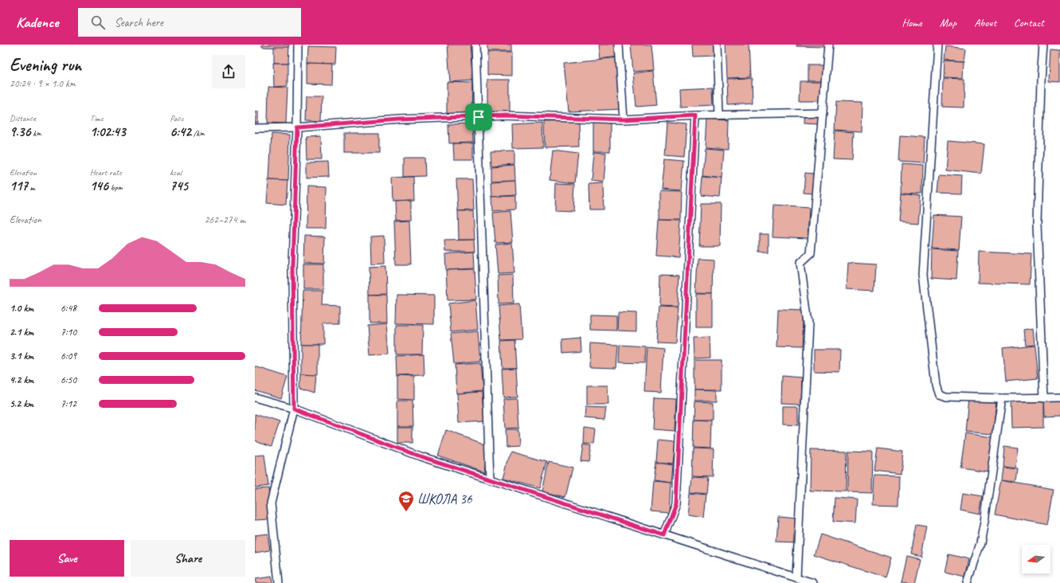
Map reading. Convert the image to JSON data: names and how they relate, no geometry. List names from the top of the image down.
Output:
{
  "places": {
    "school or university": ["ШКОЛА 36"]
  },
  "north": "left",
  "page": {
    "header": "Kadence",
    "search": "Search here",
    "nav": [
      "Home",
      "Map",
      "About",
      "Contact"
    ],
    "heading": ["Evening run", "20:24 · 9 × 1.0 km"],
    "stats": [
      ["Distance", "9.36 km"],
      ["Time", "1:02:43"],
      ["Pace", "6:42 /km"],
      ["Elevation", "117 m"],
      ["Heart rate", "146 bpm"],
      ["kcal", "745"]
    ],
    "chart": ["Elevation", "262–274 m"],
    "list": [
      {
        "name": "1.0 km",
        "note": "6:48"
      },
      {
        "name": "2.1 km",
        "note": "7:10"
      },
      {
        "name": "3.1 km",
        "note": "6:09"
      },
      {
        "name": "4.2 km",
        "note": "6:50"
      },
      {
        "name": "5.2 km",
        "note": "7:12"
      }
    ],
    "buttons": ["Save", "Share"]
  }
}
